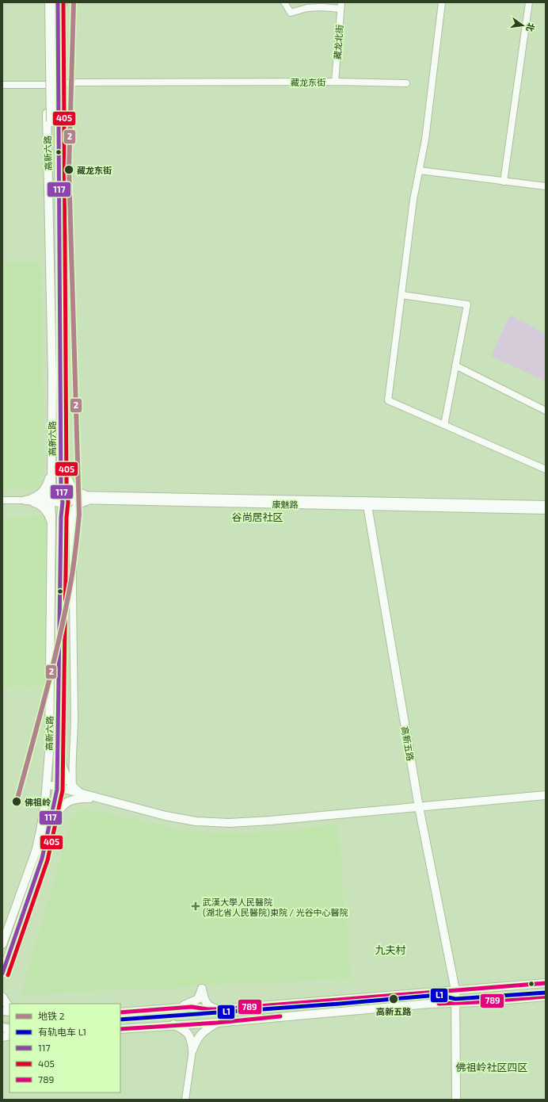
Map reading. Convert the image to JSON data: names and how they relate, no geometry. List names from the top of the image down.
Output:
{
  "streets": {
    "main road": ["高新六路", "康魅路", "高新五路"],
    "street": ["藏龙北街", "藏龙东街"]
  },
  "crossings": [
    ["藏龙北街", "藏龙东街"],
    ["藏龙东街", "高新六路"],
    ["高新六路", "康魅路"],
    ["康魅路", "高新五路"]
  ],
  "districts": ["谷尚居社区", "九夫村", "佛祖岭社区四区"],
  "places": {
    "other": ["藏龙东街", "佛祖岭", "高新五路"],
    "health": ["武漢大學人民醫院 (湖北省人民醫院)東院 / 光谷中心醫院"]
  },
  "lines": [
    "metro line 2",
    "transit line 117",
    "transit line 405",
    "transit line 789",
    "tram line L1"
  ],
  "legend": [
    "地铁 2",
    "有轨电车 L1",
    "117",
    "405",
    "789"
  ],
  "north": "right"
}
